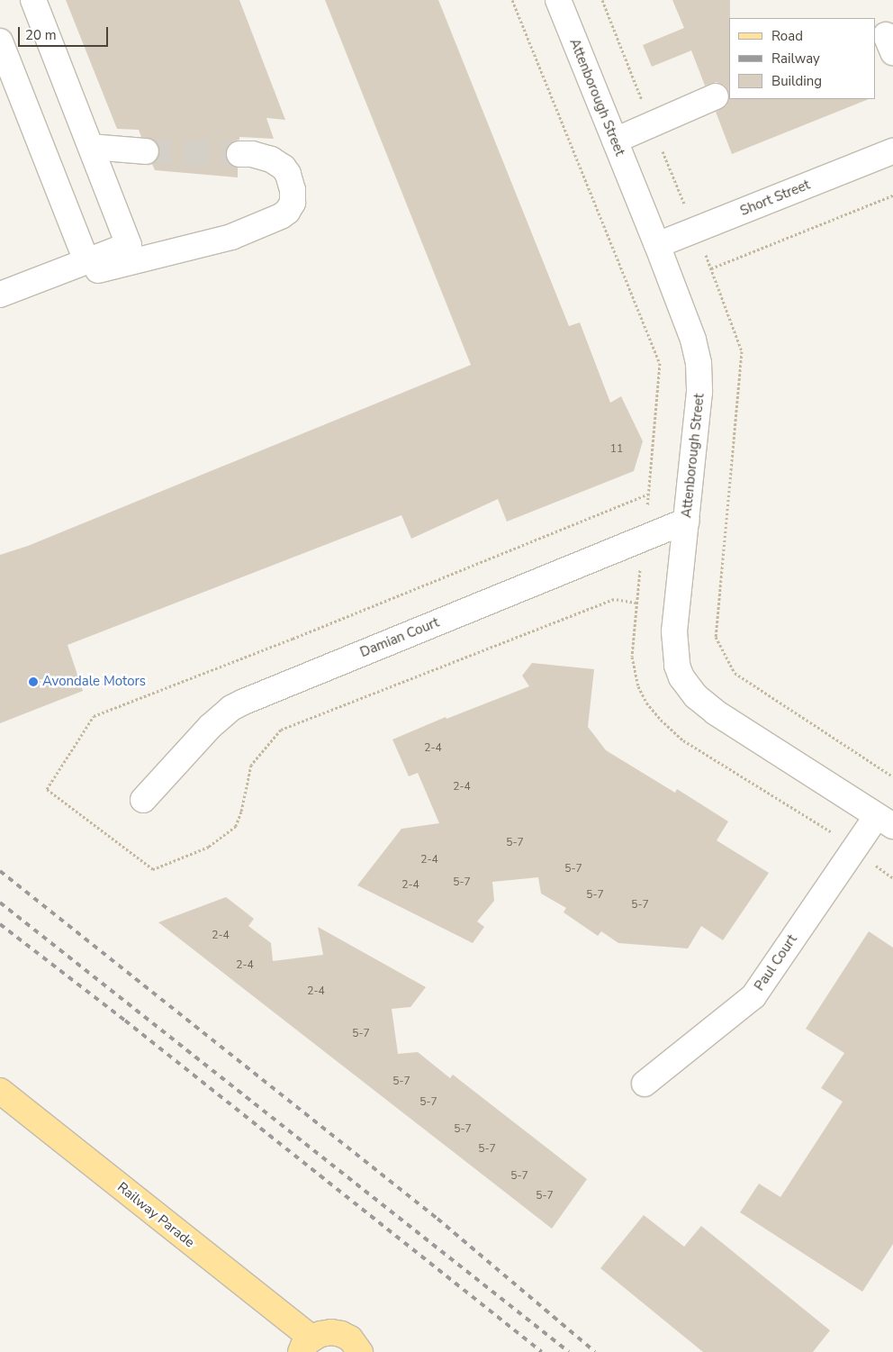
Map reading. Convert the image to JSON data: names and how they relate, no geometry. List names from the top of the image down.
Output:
{
  "streets": {
    "main road": ["Railway Parade"],
    "street": [
      "Attenborough Street",
      "Short Street",
      "Damian Court",
      "Paul Court"
    ]
  },
  "crossings": [
    ["Attenborough Street", "Short Street"],
    ["Attenborough Street", "Damian Court"],
    ["Attenborough Street", "Paul Court"]
  ],
  "places": ["Avondale Motors"],
  "house_numbers": [
    "11",
    "2-4",
    "2-4",
    "5-7",
    "2-4",
    "5-7",
    "5-7",
    "2-4",
    "5-7",
    "5-7",
    "2-4",
    "2-4",
    "2-4",
    "5-7",
    "5-7",
    "5-7",
    "5-7",
    "5-7",
    "5-7",
    "5-7"
  ],
  "legend": ["Road", "Railway", "Building"],
  "scale_bar": "20 m"
}
